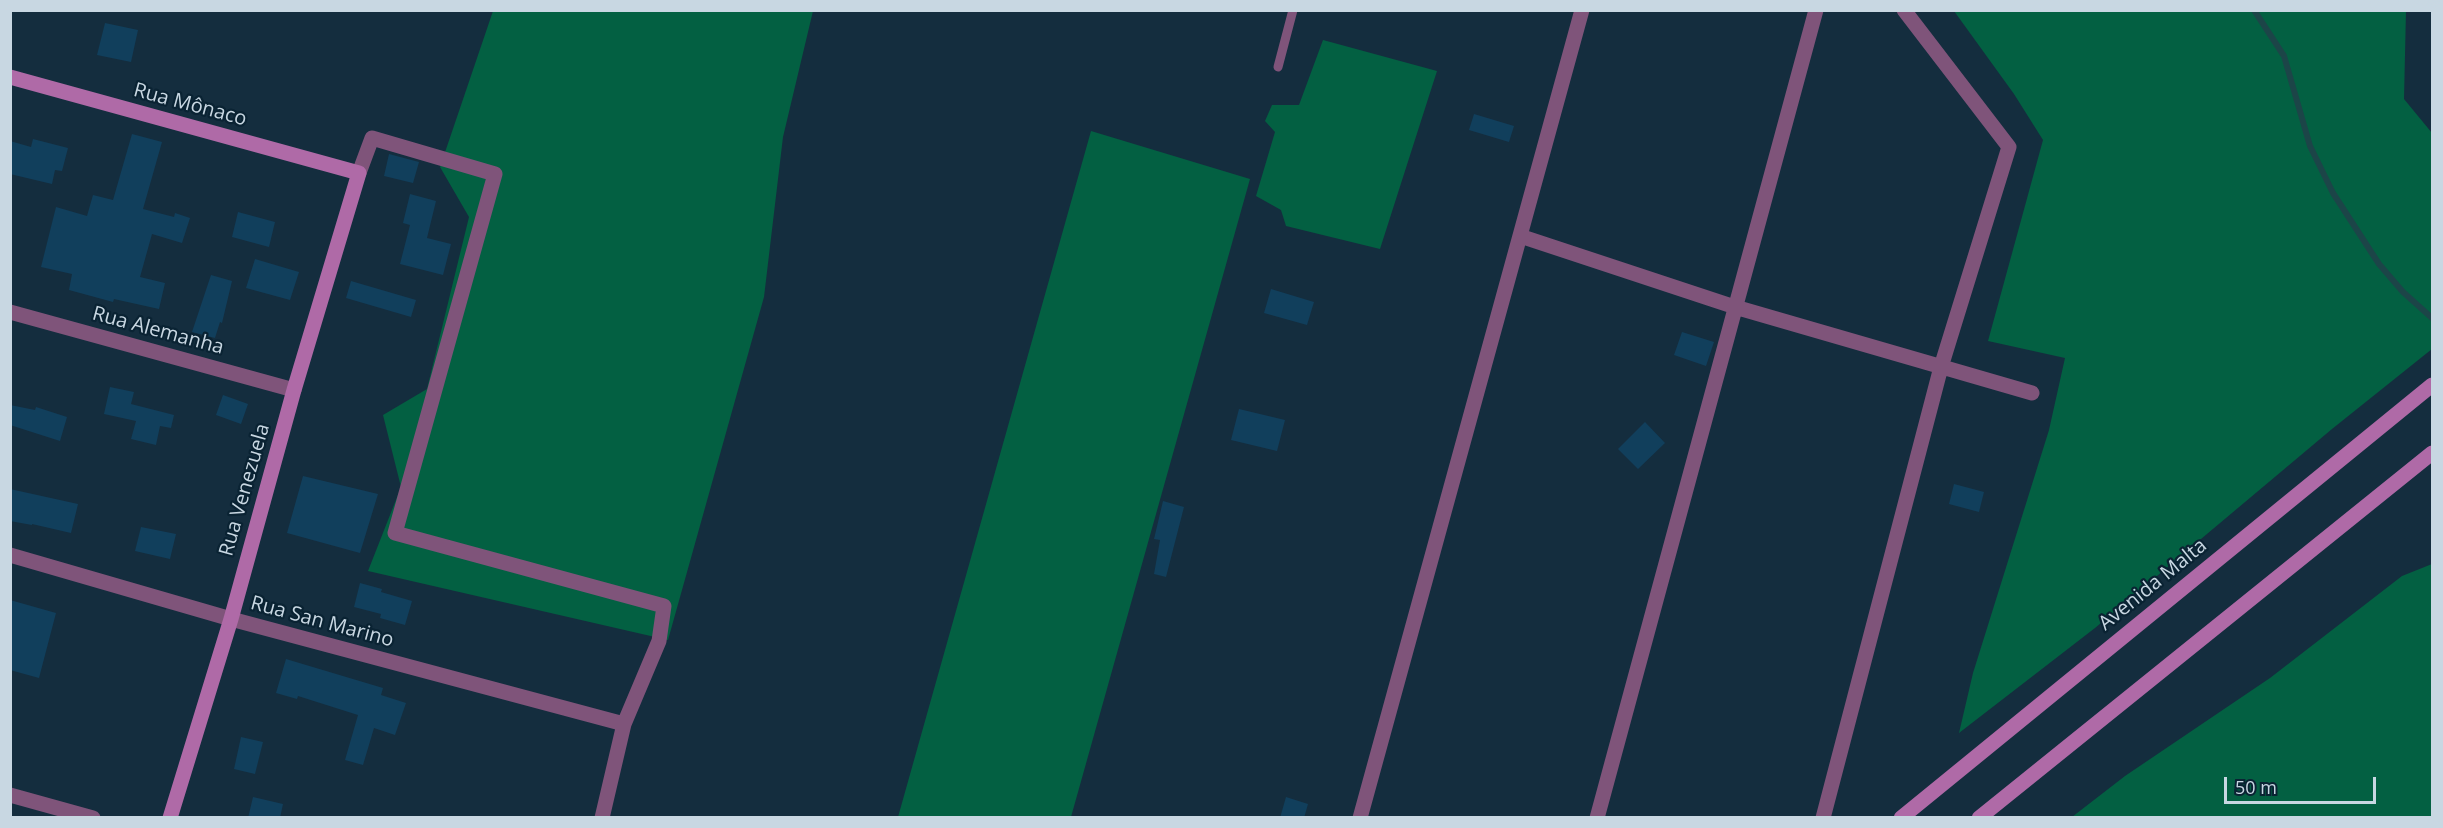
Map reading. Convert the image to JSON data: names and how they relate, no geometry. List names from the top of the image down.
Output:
{
  "streets": {
    "street": [
      "Rua Mônaco",
      "Rua Alemanha",
      "Rua Venezuela",
      "Avenida Malta",
      "Rua San Marino"
    ]
  },
  "crossings": [
    ["Rua Mônaco", "Rua Venezuela"],
    ["Rua Alemanha", "Rua Venezuela"],
    ["Rua Venezuela", "Rua San Marino"]
  ],
  "scale_bar": "50 m"
}
